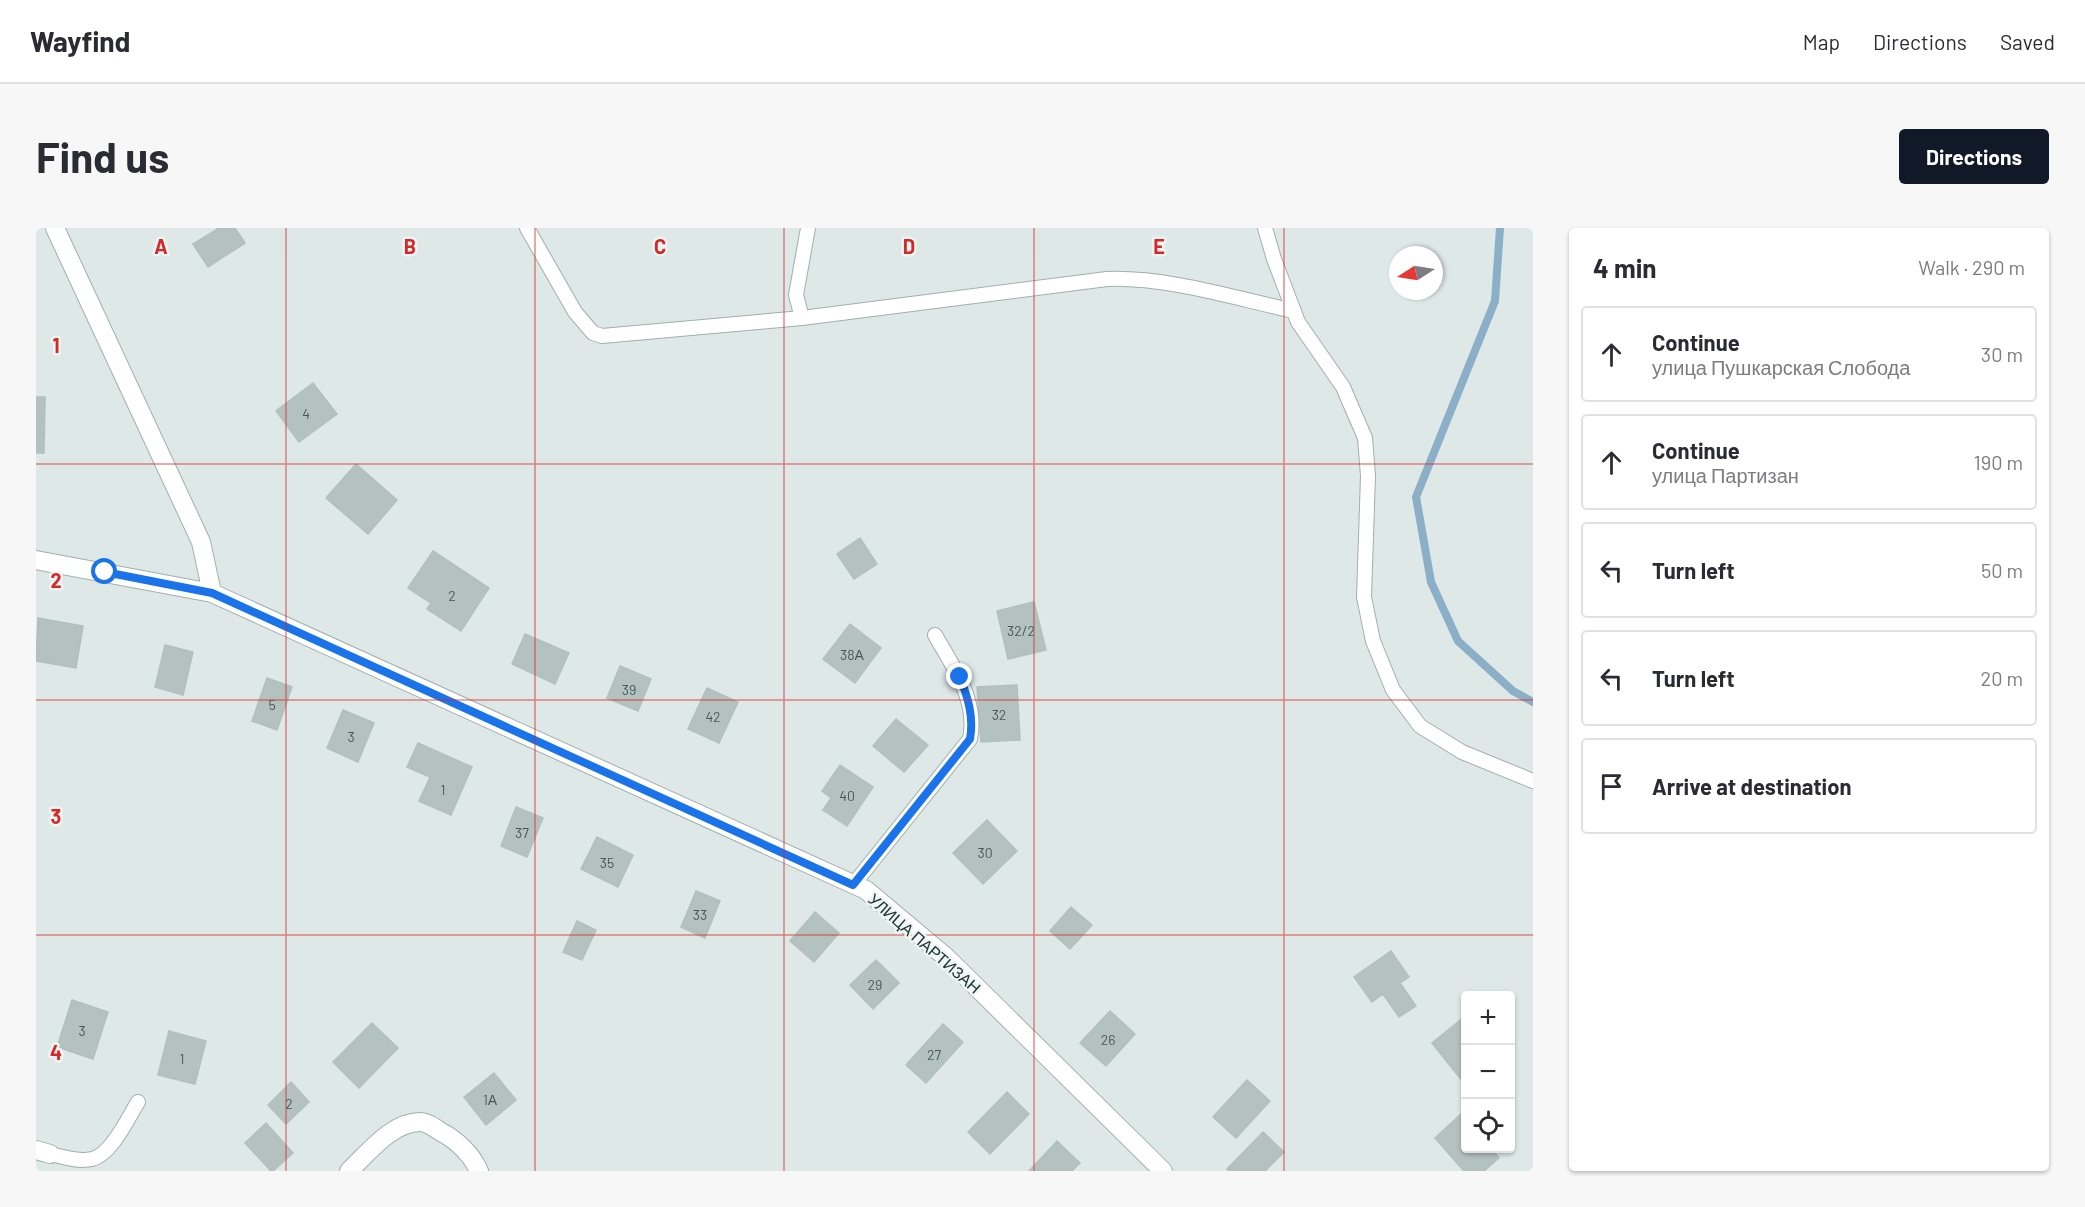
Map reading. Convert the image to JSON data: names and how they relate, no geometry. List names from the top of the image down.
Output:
{
  "streets": {
    "street": ["УЛИЦА ПАРТИЗАН"]
  },
  "house_numbers": [
    "4",
    "2",
    "32/2",
    "38А",
    "39",
    "5",
    "32",
    "42",
    "3",
    "1",
    "40",
    "37",
    "30",
    "35",
    "33",
    "29",
    "3",
    "26",
    "27",
    "1",
    "1А",
    "2"
  ],
  "north": "left",
  "page": {
    "header": "Wayfind",
    "nav": ["Map", "Directions", "Saved"],
    "buttons": "Directions",
    "title": "Find us",
    "heading": ["4 min", "Walk · 290 m"],
    "list": [
      ["Continue", "улица Пушкарская Слобода", "30 m"],
      ["Continue", "улица Партизан", "190 m"],
      ["Turn left", "50 m"],
      ["Turn left", "20 m"],
      "Arrive at destination"
    ],
    "map_buttons": ["+", "−"]
  },
  "grid": {
    "columns": [
      "A",
      "B",
      "C",
      "D",
      "E"
    ],
    "rows": [
      "1",
      "2",
      "3",
      "4"
    ]
  }
}
